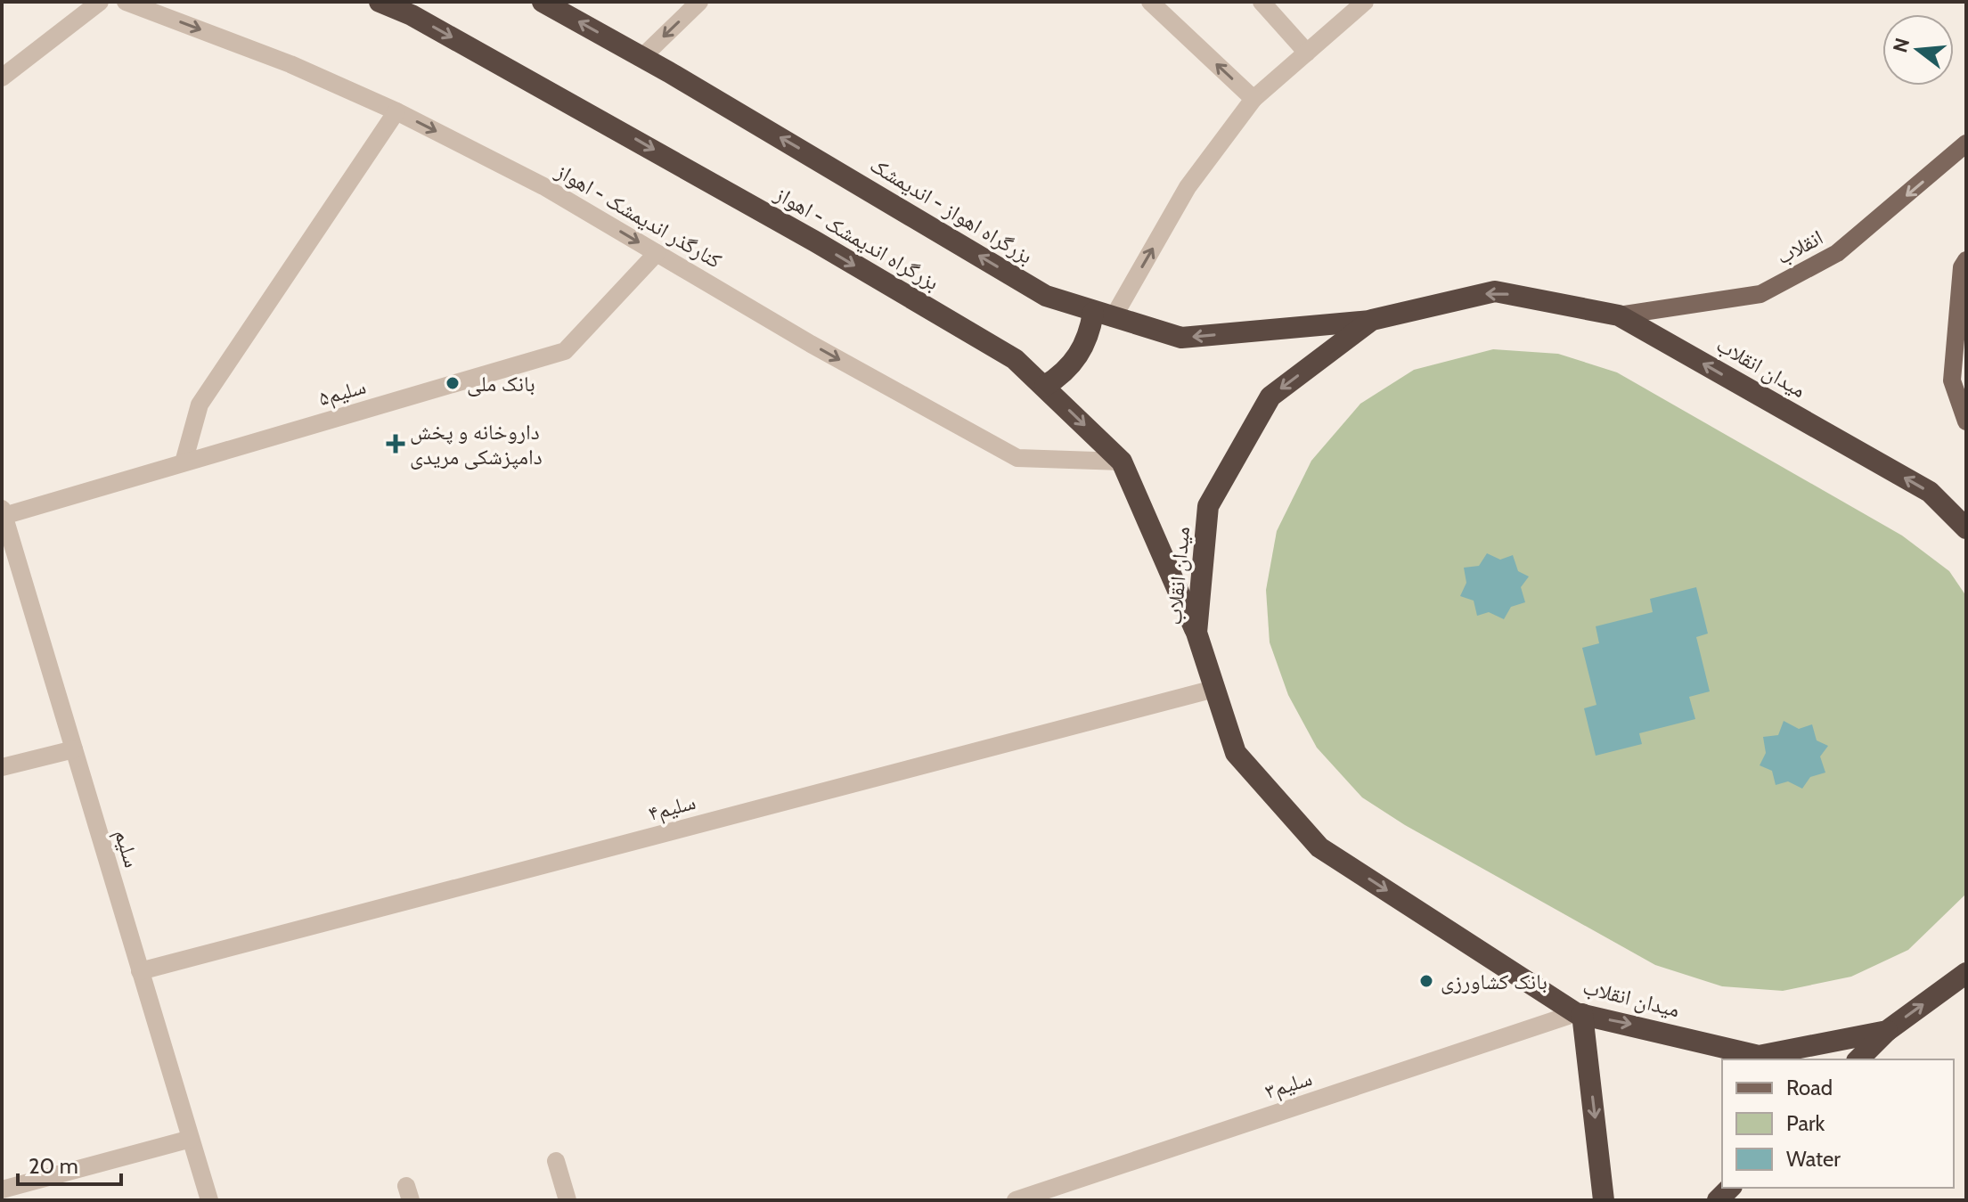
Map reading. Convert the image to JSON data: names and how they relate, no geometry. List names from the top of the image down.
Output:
{
  "streets": {
    "highway": ["بزرگراه اهواز - اندیمشک", "بزرگراه اندیمشک - اهواز", "میدان انقلاب"],
    "main road": ["انقلاب"],
    "street": [
      "کنارگذر اندیمشک - اهواز",
      "سلیم۵",
      "سلیم۴",
      "سلیم",
      "سلیم۳"
    ]
  },
  "crossings": [
    ["بزرگراه اهواز - اندیمشک", "میدان انقلاب"],
    ["کنارگذر اندیمشک - اهواز", "بزرگراه اندیمشک - اهواز"],
    ["کنارگذر اندیمشک - اهواز", "سلیم۵"],
    ["بزرگراه اندیمشک - اهواز", "میدان انقلاب"],
    ["انقلاب", "میدان انقلاب"],
    ["میدان انقلاب", "سلیم۴"],
    ["میدان انقلاب", "سلیم۳"],
    ["سلیم۵", "سلیم"],
    ["سلیم۴", "سلیم"]
  ],
  "one_way": [
    "بزرگراه اهواز - اندیمشک",
    "کنارگذر اندیمشک - اهواز",
    "بزرگراه اندیمشک - اهواز",
    "انقلاب"
  ],
  "places": {
    "other": ["بانک ملی", "بانک کشاورزی"],
    "health": ["داروخانه و پخش دامپزشکی مریدی"]
  },
  "legend": ["Road", "Park", "Water"],
  "scale_bar": "20 m",
  "north": "left"
}
